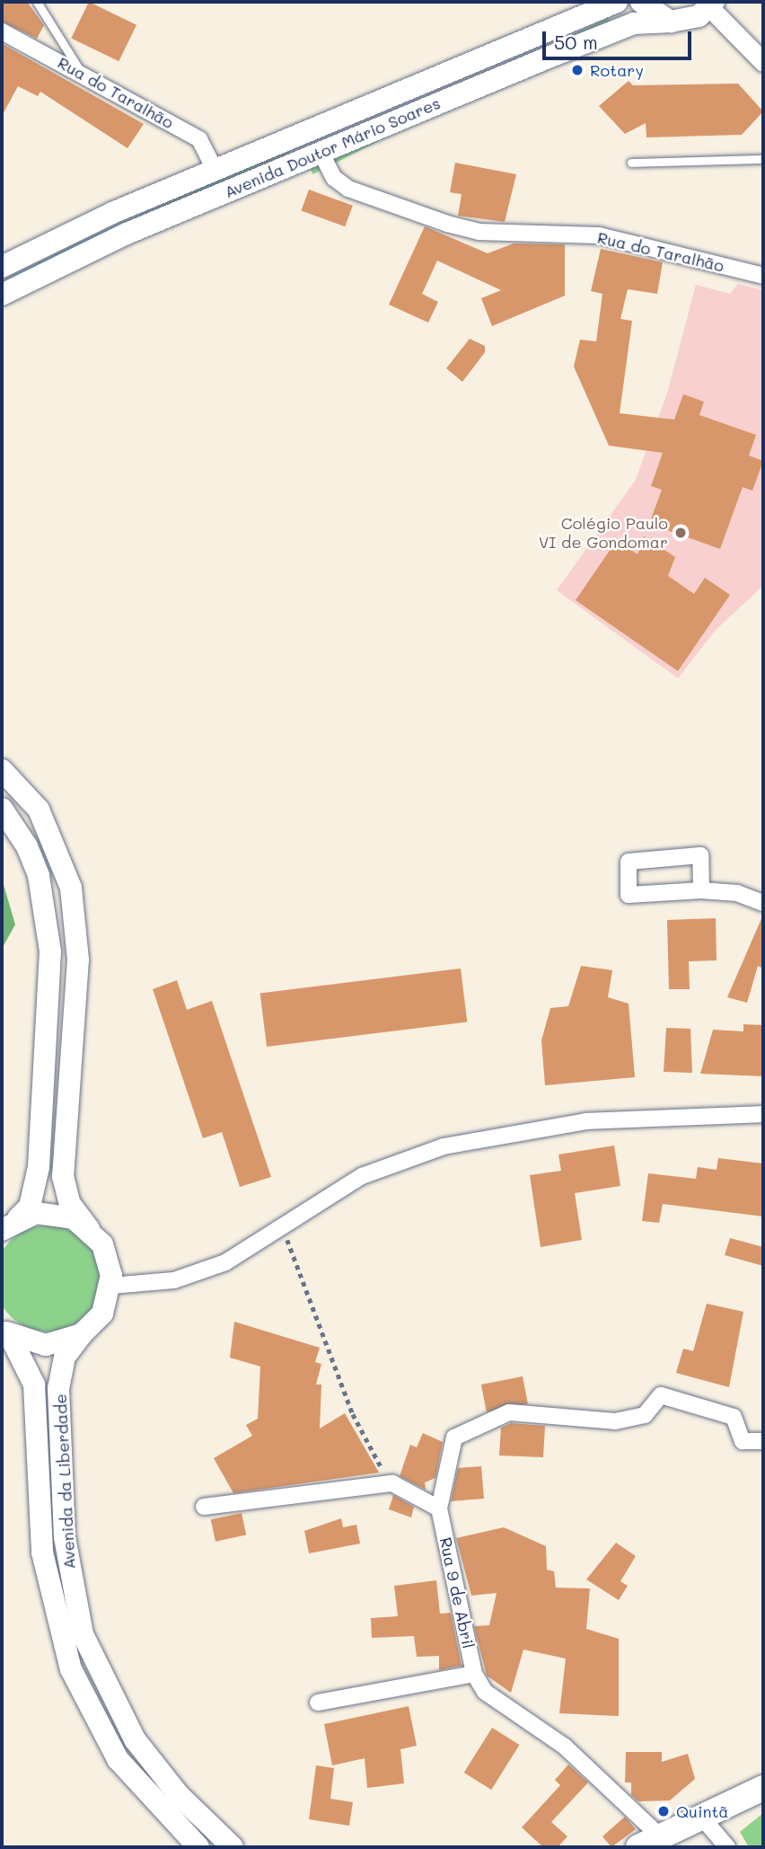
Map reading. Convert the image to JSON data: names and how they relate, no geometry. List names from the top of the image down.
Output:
{
  "streets": {
    "main road": ["Avenida Doutor Mário Soares", "Avenida da Liberdade"],
    "street": ["Rua do Taralhão", "Rua 9 de Abril"]
  },
  "crossings": [
    ["Rua do Taralhão", "Avenida Doutor Mário Soares"]
  ],
  "places": ["Rotary", "Colégio Paulo VI de Gondomar", "Quintã"],
  "scale_bar": "50 m"
}
